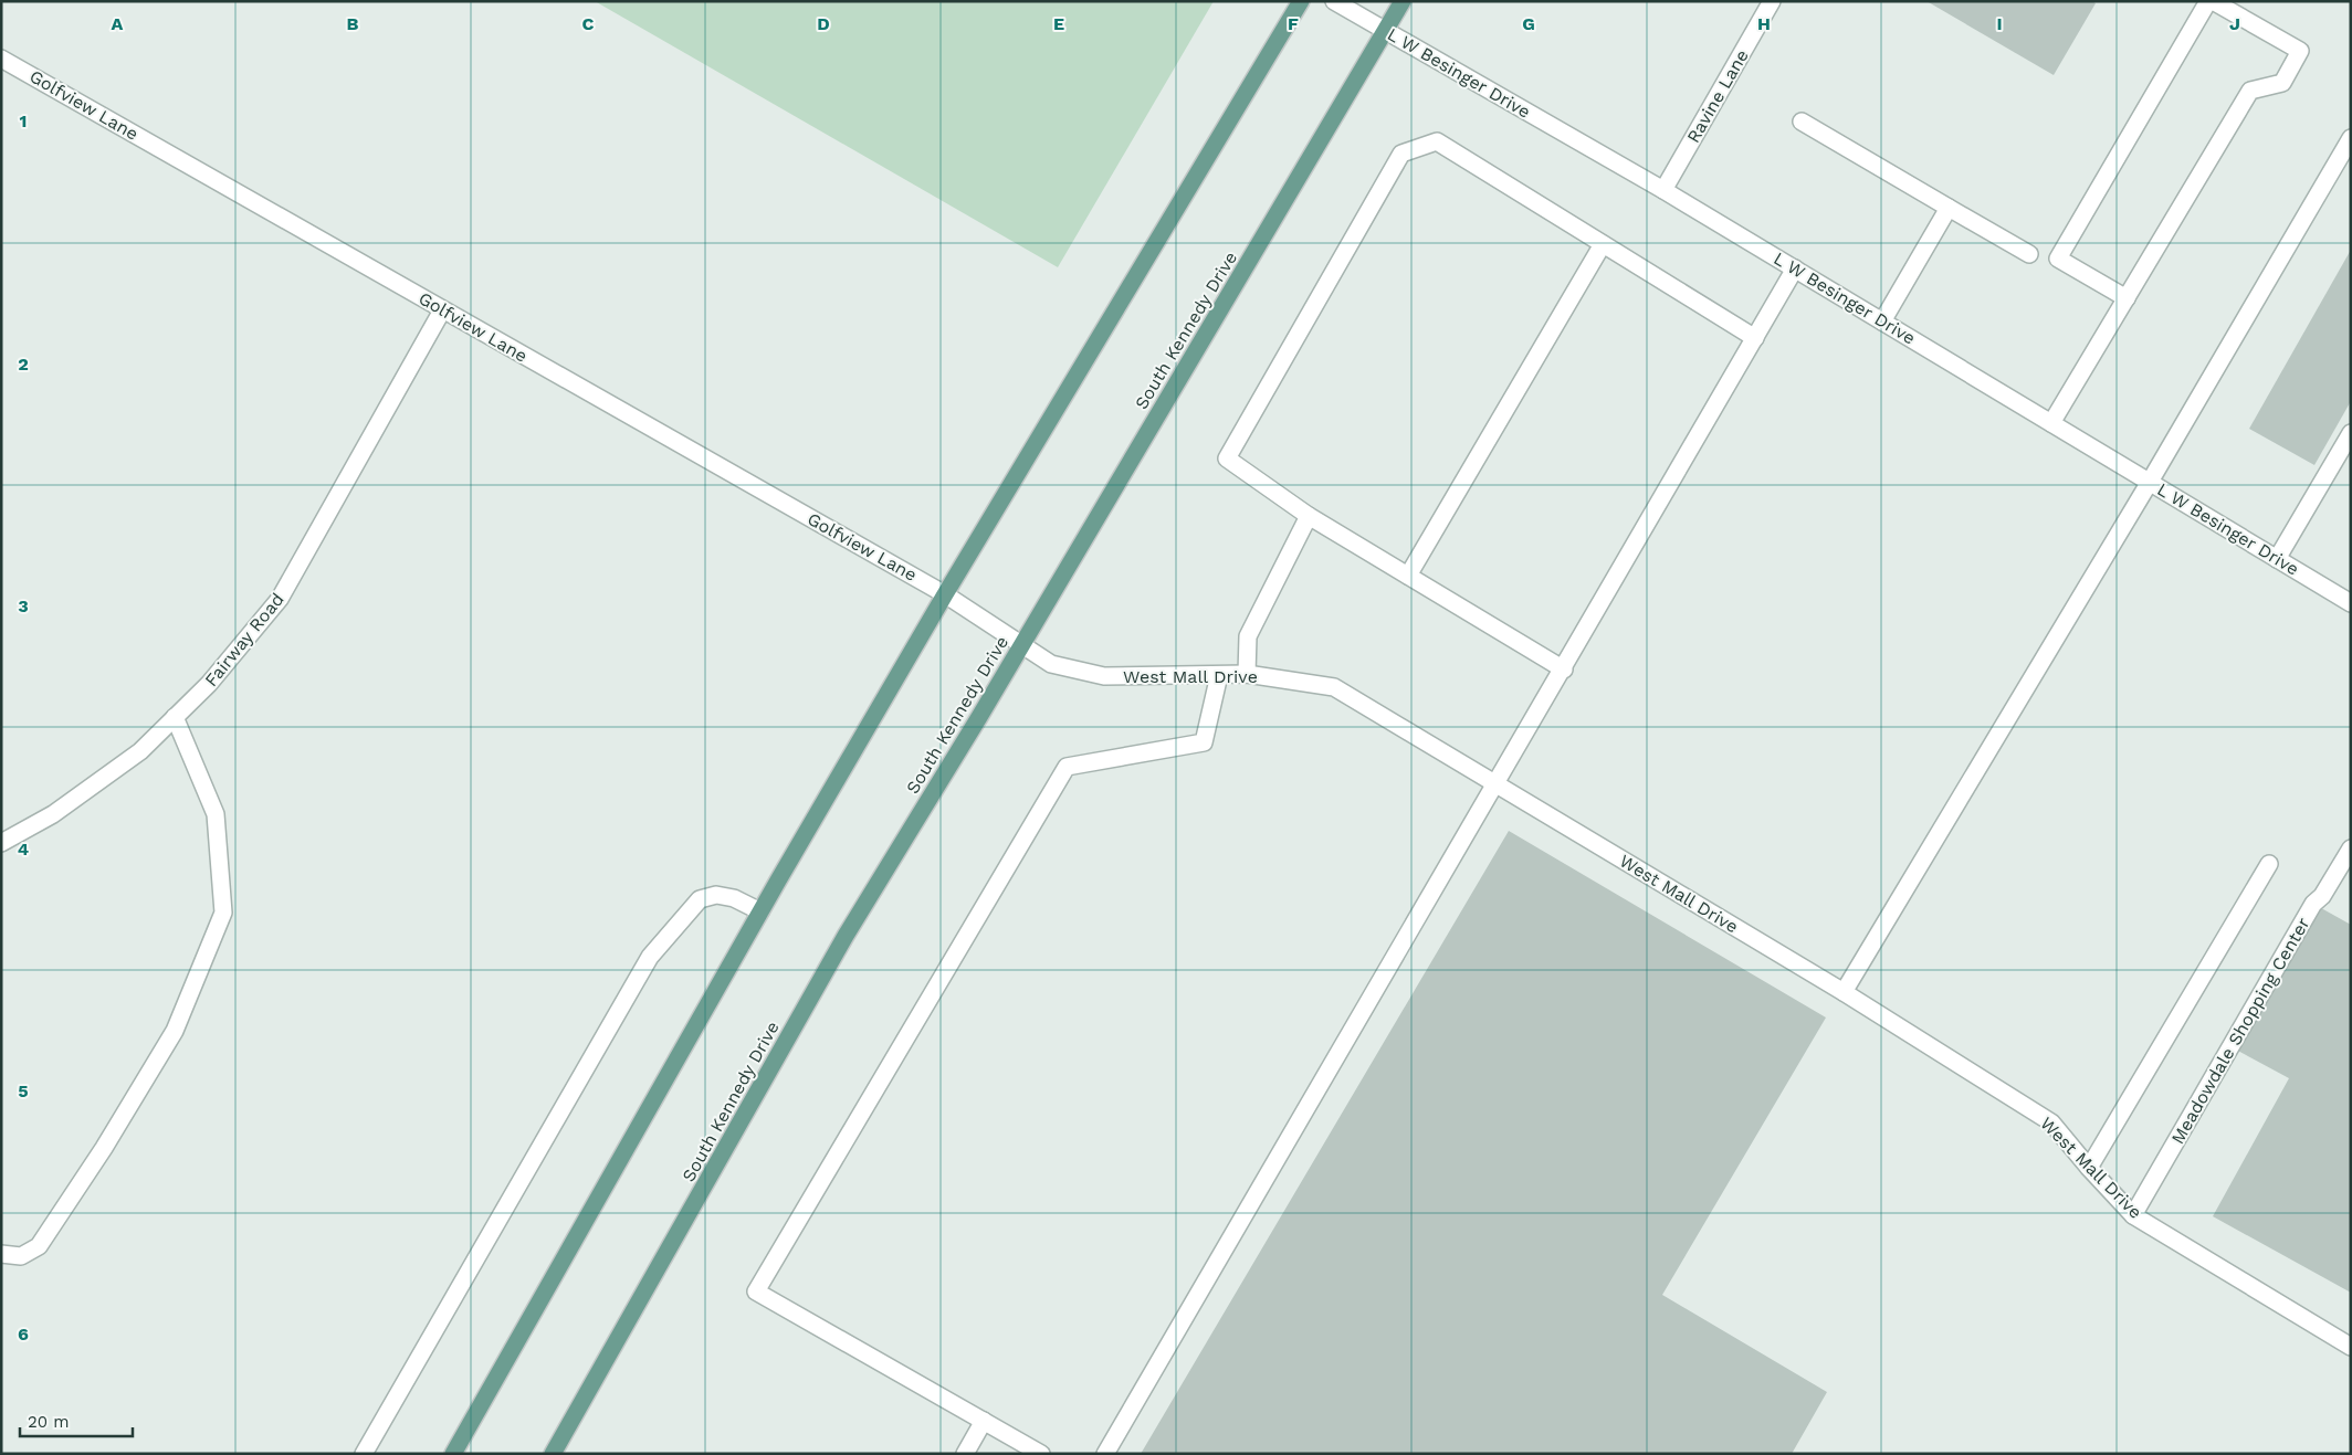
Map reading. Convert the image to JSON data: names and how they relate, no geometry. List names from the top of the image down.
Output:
{
  "streets": {
    "main road": ["South Kennedy Drive"],
    "street": [
      "L W Besinger Drive",
      "Ravine Lane",
      "Golfview Lane",
      "Fairway Road",
      "West Mall Drive",
      "Meadowdale Shopping Center"
    ]
  },
  "crossings": [
    ["L W Besinger Drive", "Ravine Lane"],
    ["L W Besinger Drive", "South Kennedy Drive"],
    ["Golfview Lane", "Fairway Road"],
    ["Golfview Lane", "West Mall Drive"],
    ["South Kennedy Drive", "West Mall Drive"],
    ["West Mall Drive", "Meadowdale Shopping Center"]
  ],
  "scale_bar": "20 m",
  "grid": {
    "columns": [
      "A",
      "B",
      "C",
      "D",
      "E",
      "F",
      "G",
      "H",
      "I",
      "J"
    ],
    "rows": [
      "1",
      "2",
      "3",
      "4",
      "5",
      "6"
    ]
  }
}
